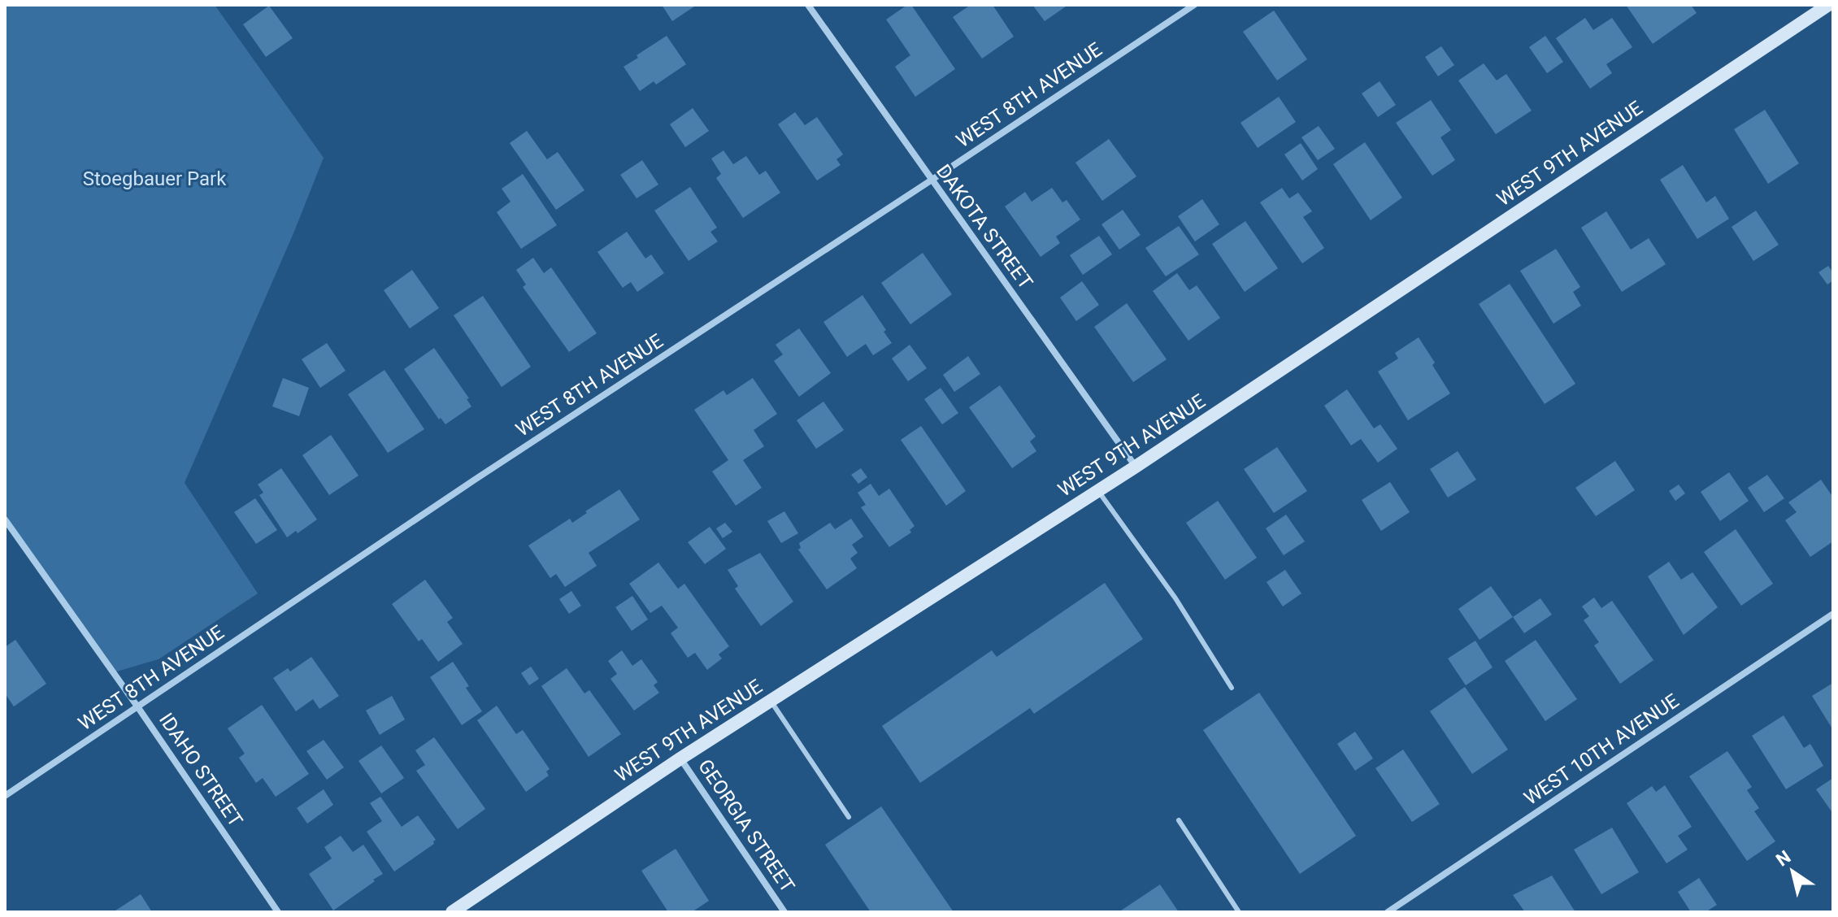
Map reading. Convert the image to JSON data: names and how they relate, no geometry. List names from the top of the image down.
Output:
{
  "streets": {
    "main road": ["WEST 9TH AVENUE"],
    "street": [
      "WEST 8TH AVENUE",
      "DAKOTA STREET",
      "WEST 10TH AVENUE",
      "IDAHO STREET",
      "GEORGIA STREET"
    ]
  },
  "crossings": [
    ["WEST 8TH AVENUE", "DAKOTA STREET"],
    ["WEST 8TH AVENUE", "IDAHO STREET"],
    ["WEST 9TH AVENUE", "DAKOTA STREET"],
    ["WEST 9TH AVENUE", "GEORGIA STREET"]
  ],
  "parks": ["Stoegbauer Park"],
  "north": "top left"
}
